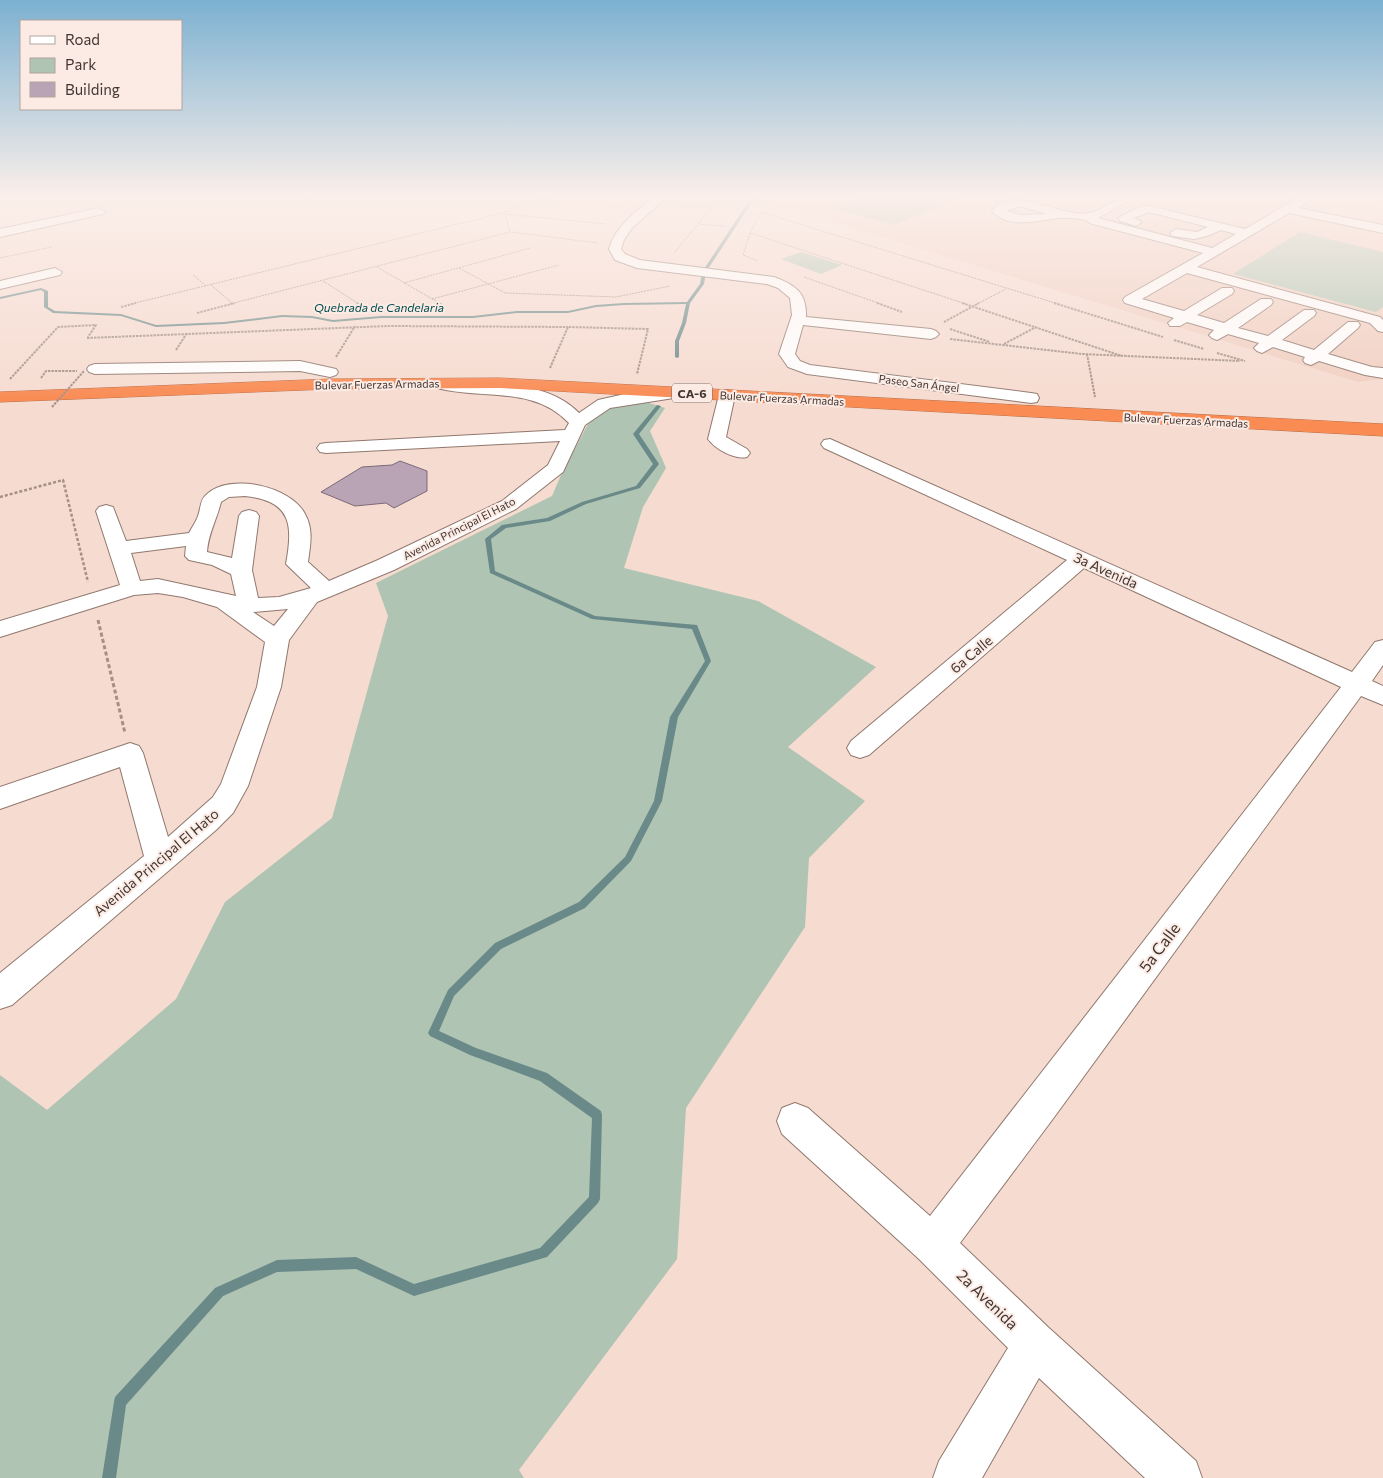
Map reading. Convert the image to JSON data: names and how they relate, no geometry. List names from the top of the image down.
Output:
{
  "streets": {
    "highway": ["Bulevar Fuerzas Armadas", "CA-6"],
    "street": [
      "Paseo San Ángel",
      "Avenida Principal El Hato",
      "3a Avenida",
      "6a Calle",
      "5a Calle",
      "2a Avenida"
    ]
  },
  "crossings": [
    ["Paseo San Ángel", "Bulevar Fuerzas Armadas"],
    ["3a Avenida", "6a Calle"],
    ["3a Avenida", "5a Calle"],
    ["5a Calle", "2a Avenida"]
  ],
  "water": ["Quebrada de Candelaria"],
  "legend": ["Road", "Park", "Building"]
}
